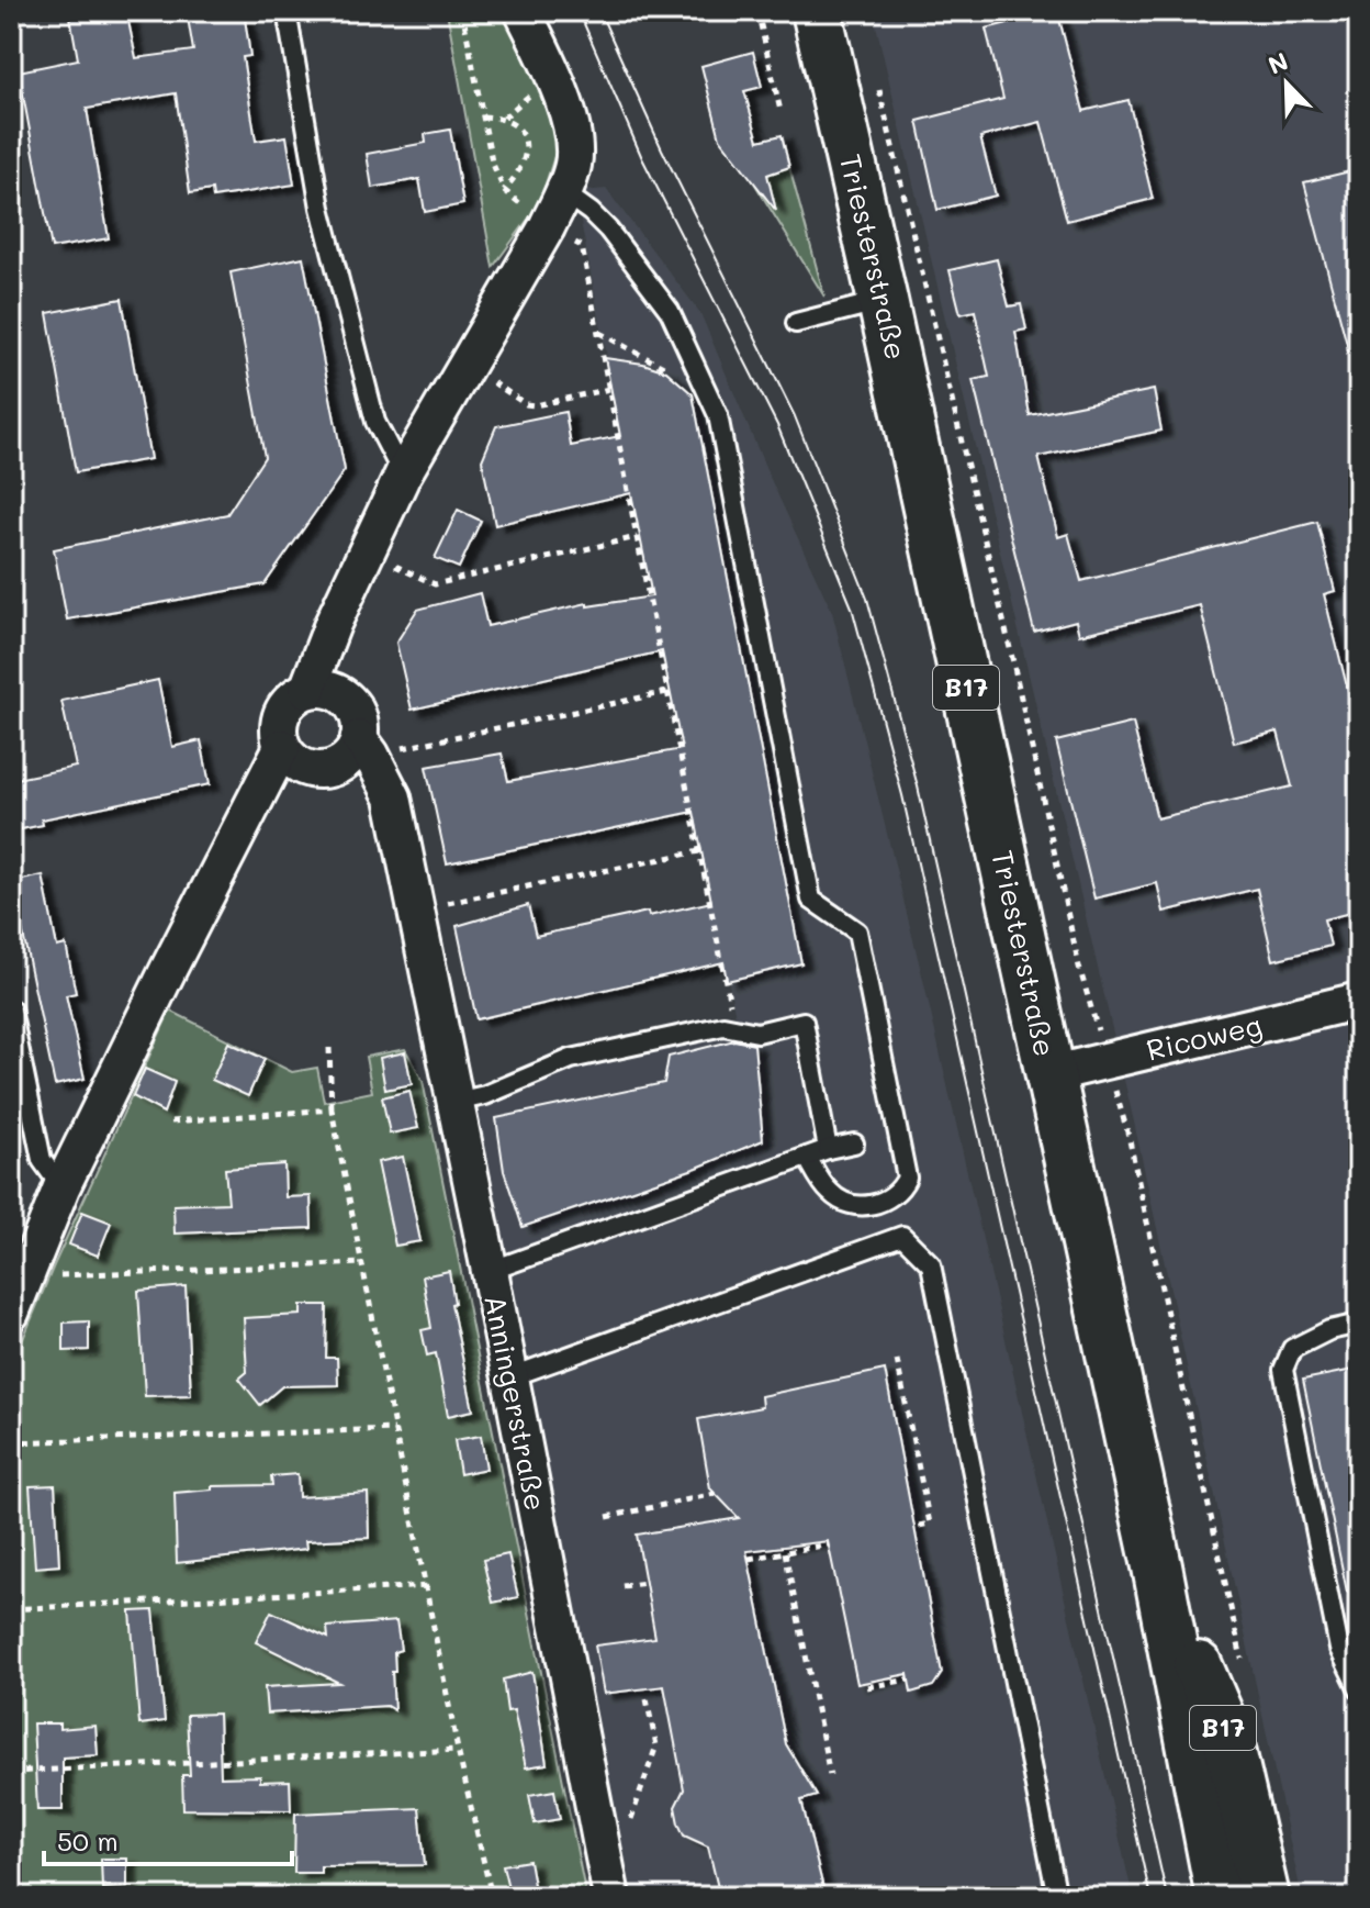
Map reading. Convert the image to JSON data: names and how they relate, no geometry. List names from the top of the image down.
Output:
{
  "streets": {
    "main road": ["Triesterstraße", "B17"],
    "street": ["Ricoweg", "Anningerstraße"]
  },
  "crossings": [
    ["Triesterstraße", "B17"],
    ["Triesterstraße", "Ricoweg"]
  ],
  "scale_bar": "50 m",
  "north": "top left"
}
